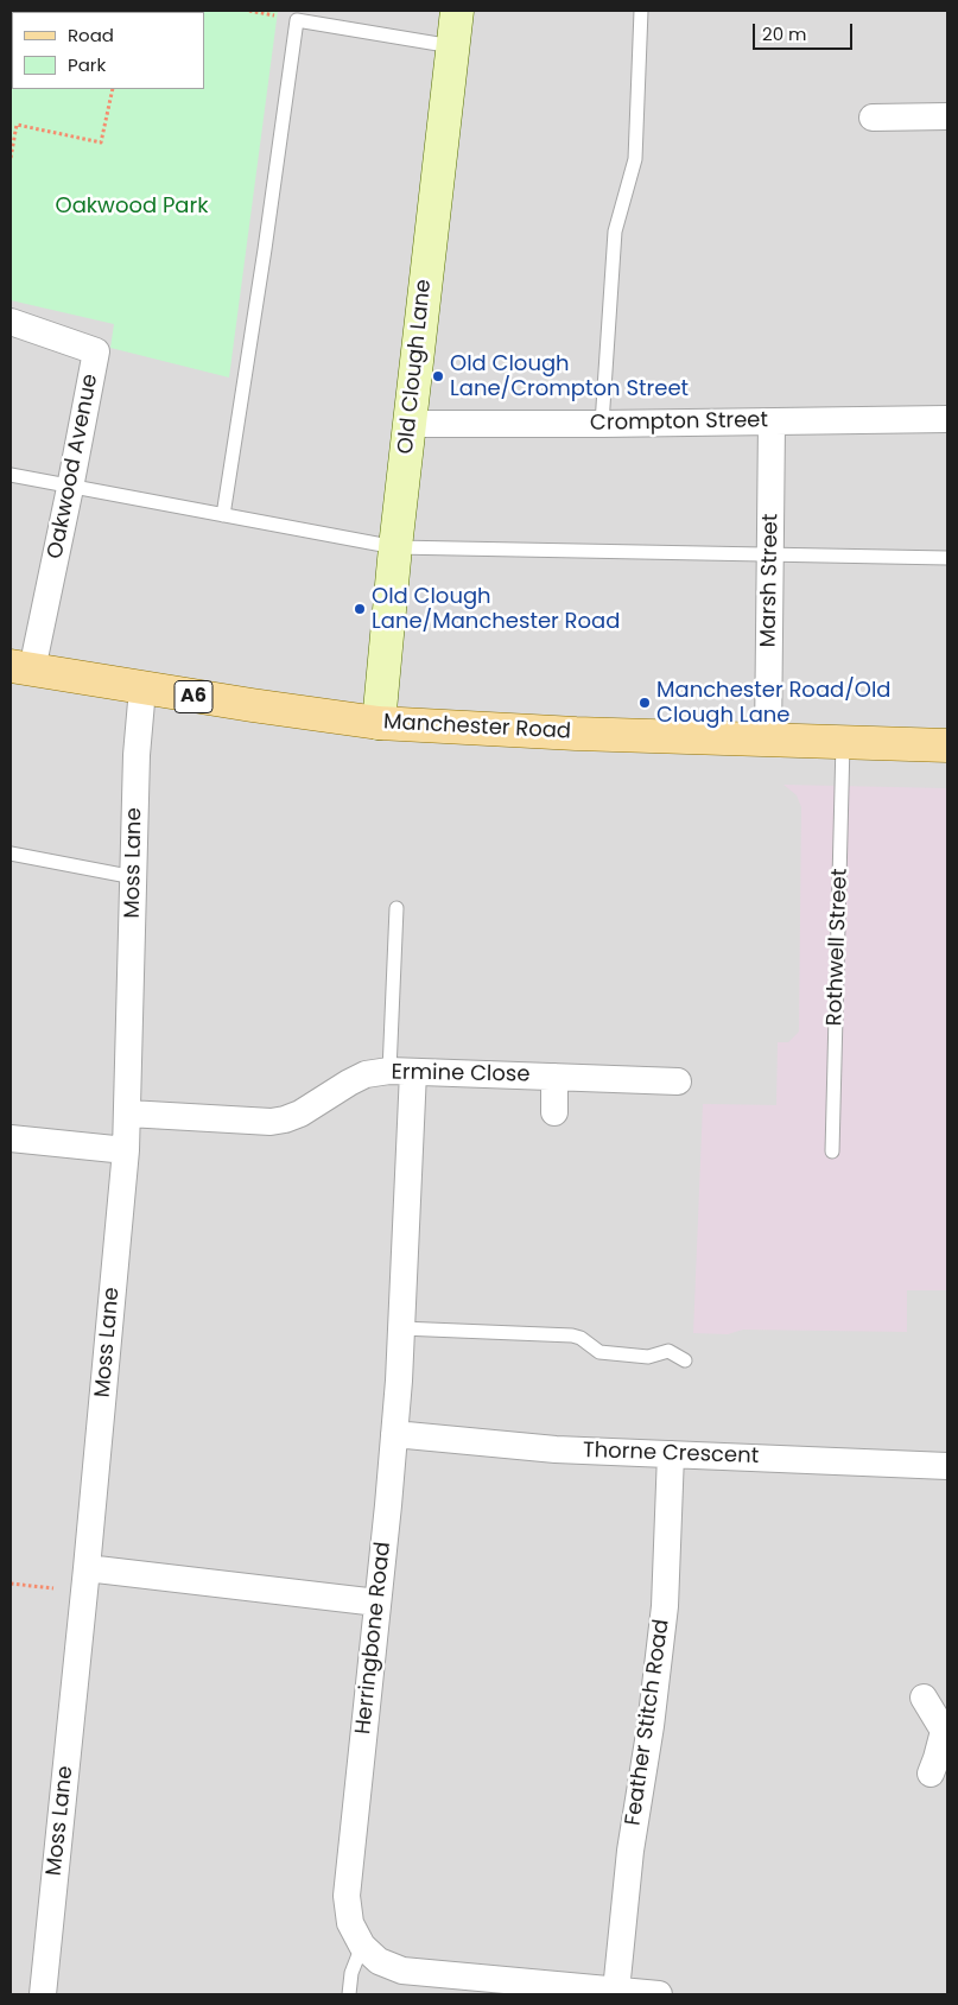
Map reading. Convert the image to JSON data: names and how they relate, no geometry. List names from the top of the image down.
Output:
{
  "streets": {
    "main road": ["A6", "Manchester Road"],
    "street": [
      "Old Clough Lane",
      "Crompton Street",
      "Oakwood Avenue",
      "Marsh Street",
      "Moss Lane",
      "Ermine Close",
      "Thorne Crescent",
      "Herringbone Road",
      "Feather Stitch Road"
    ],
    "lane": ["Rothwell Street"]
  },
  "crossings": [
    ["Old Clough Lane", "Crompton Street"],
    ["Old Clough Lane", "Manchester Road"],
    ["Crompton Street", "Marsh Street"],
    ["Oakwood Avenue", "Manchester Road"],
    ["Marsh Street", "Manchester Road"],
    ["Manchester Road", "Moss Lane"],
    ["Manchester Road", "Rothwell Street"],
    ["Moss Lane", "Ermine Close"],
    ["Ermine Close", "Herringbone Road"],
    ["Thorne Crescent", "Herringbone Road"],
    ["Thorne Crescent", "Feather Stitch Road"]
  ],
  "parks": ["Oakwood Park"],
  "places": ["Old Clough Lane/Crompton Street", "Old Clough Lane/Manchester Road", "Manchester Road/Old Clough Lane"],
  "legend": ["Road", "Park"],
  "scale_bar": "20 m"
}
